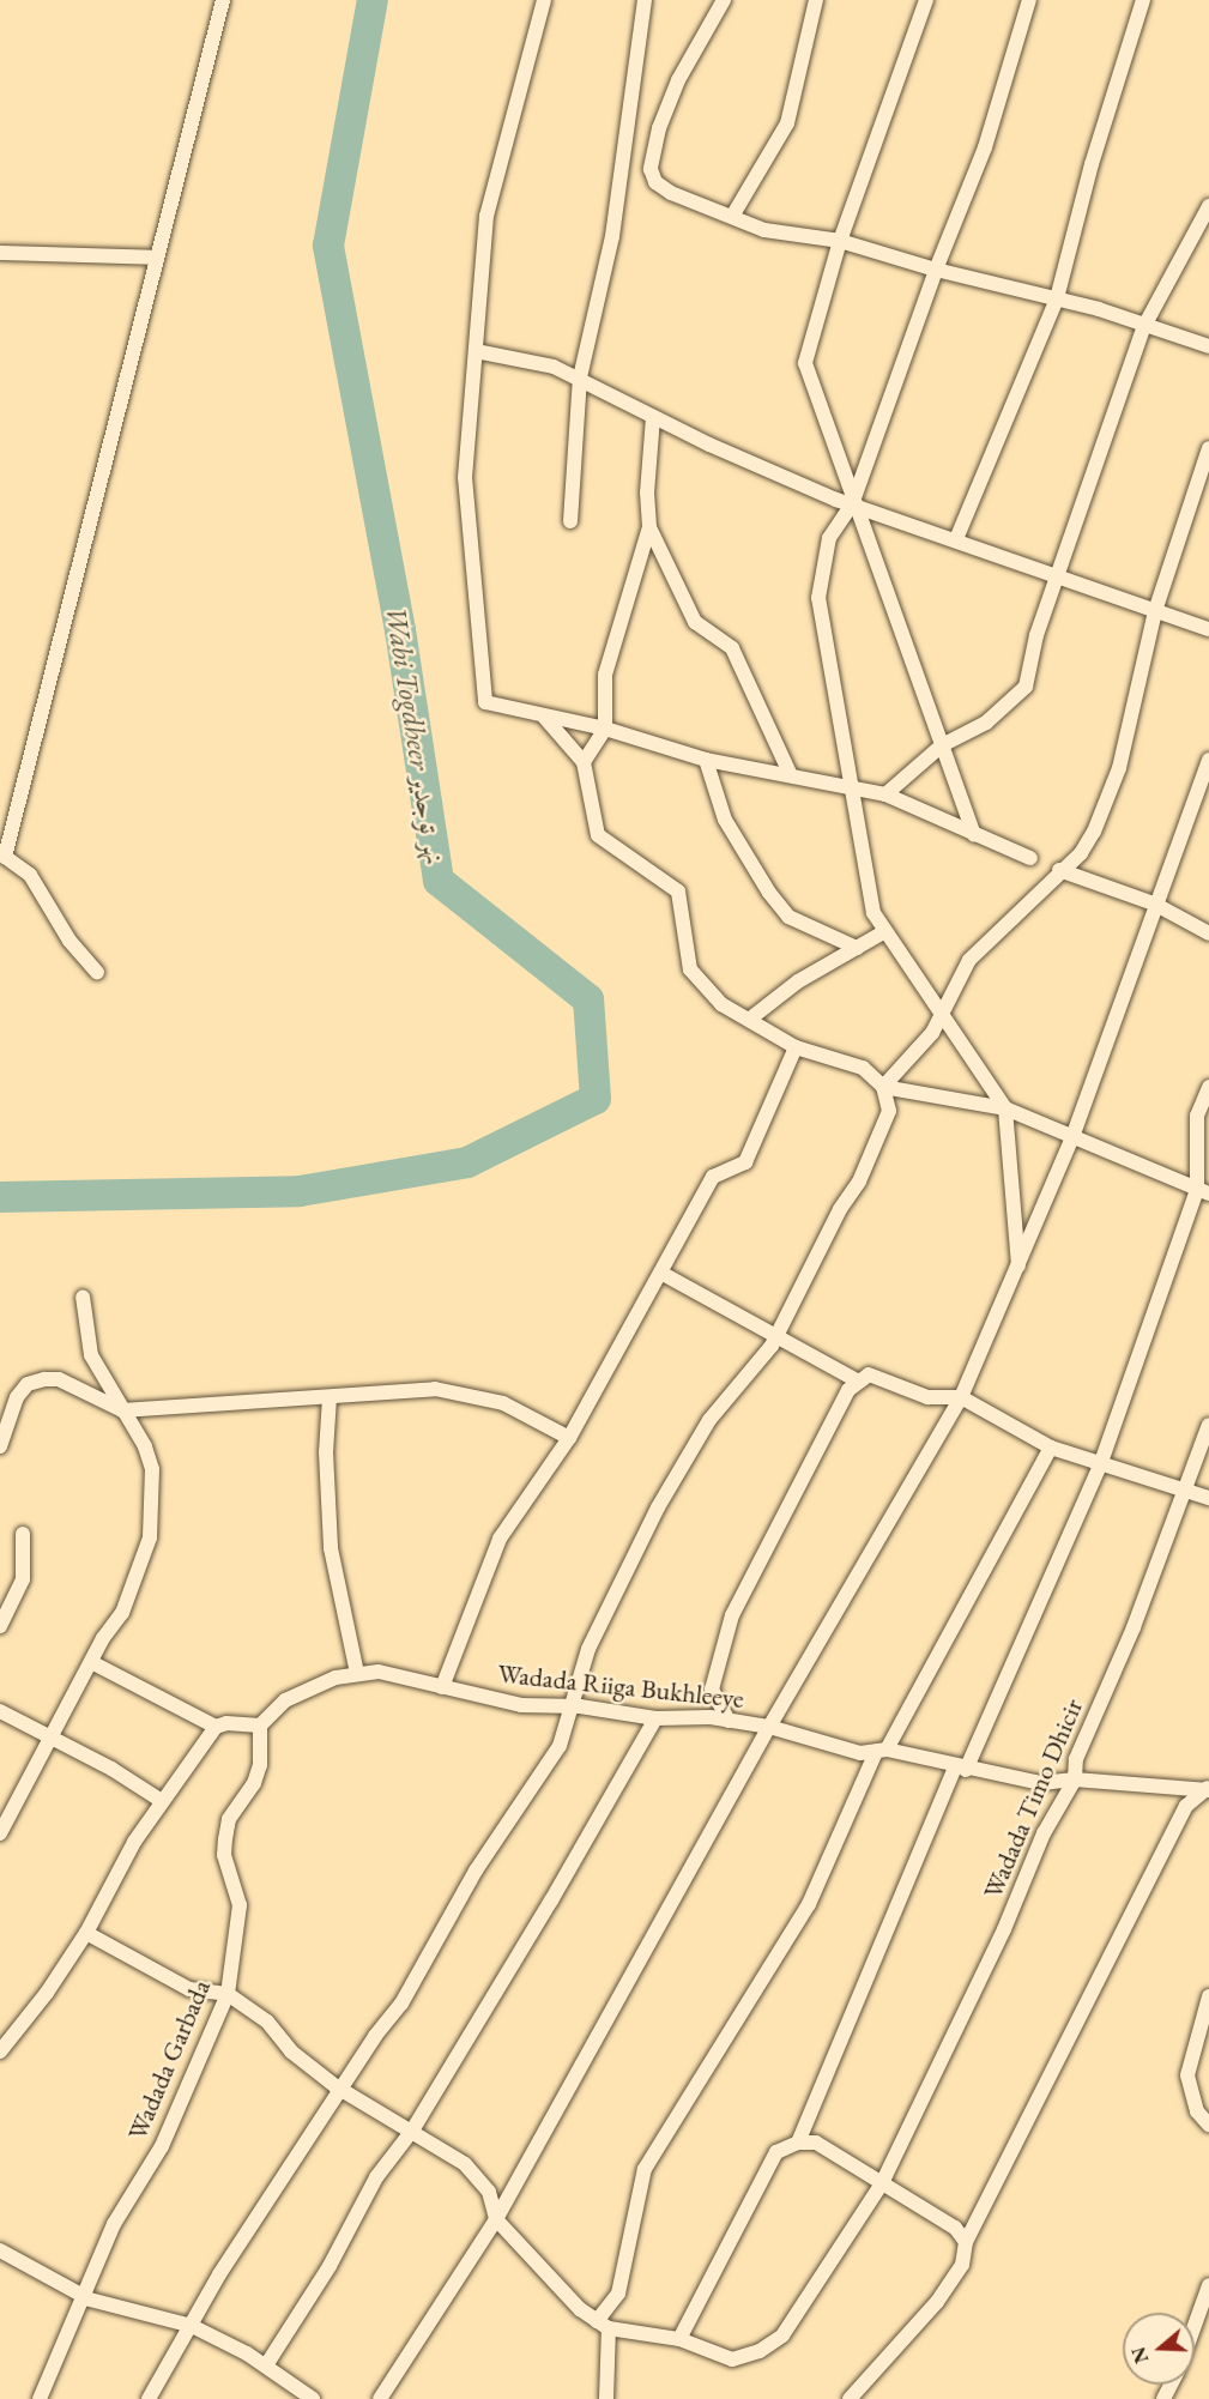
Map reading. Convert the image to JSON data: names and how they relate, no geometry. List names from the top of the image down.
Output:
{
  "streets": {
    "street": ["Wadada Riiga Bukhleeye", "Wadada Timo Dhicir", "Wadada Garbada"]
  },
  "crossings": [
    ["Wadada Riiga Bukhleeye", "Wadada Timo Dhicir"],
    ["Wadada Riiga Bukhleeye", "Wadada Garbada"]
  ],
  "water": ["Wabi Togdheer نهر توجدير"],
  "north": "left"
}
